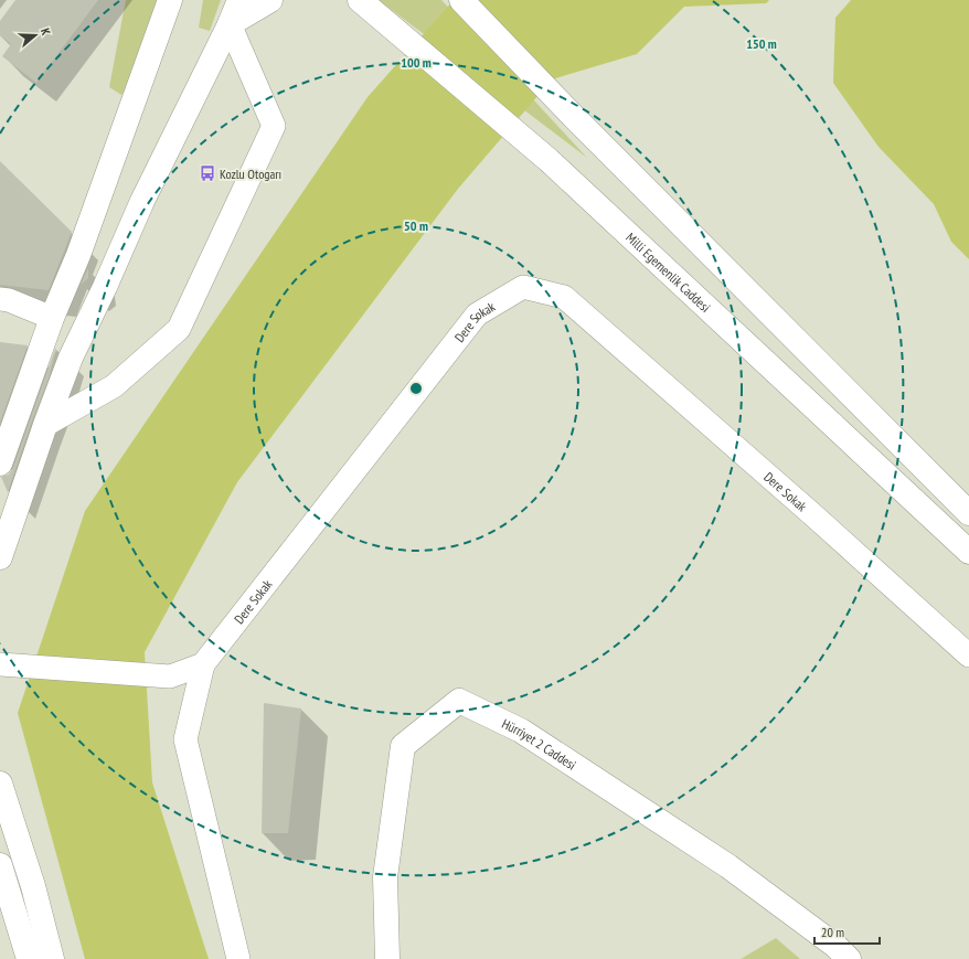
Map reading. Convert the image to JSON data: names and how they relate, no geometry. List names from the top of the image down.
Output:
{
  "streets": {
    "main road": ["Milli Egemenlik Caddesi", "Hürriyet 2 Caddesi"],
    "street": ["Dere Sokak"]
  },
  "places": {
    "bus stop": ["Kozlu Otogarı"]
  },
  "scale_bar": "20 m",
  "north": "right",
  "rings": ["150 m", "100 m", "50 m"]
}
